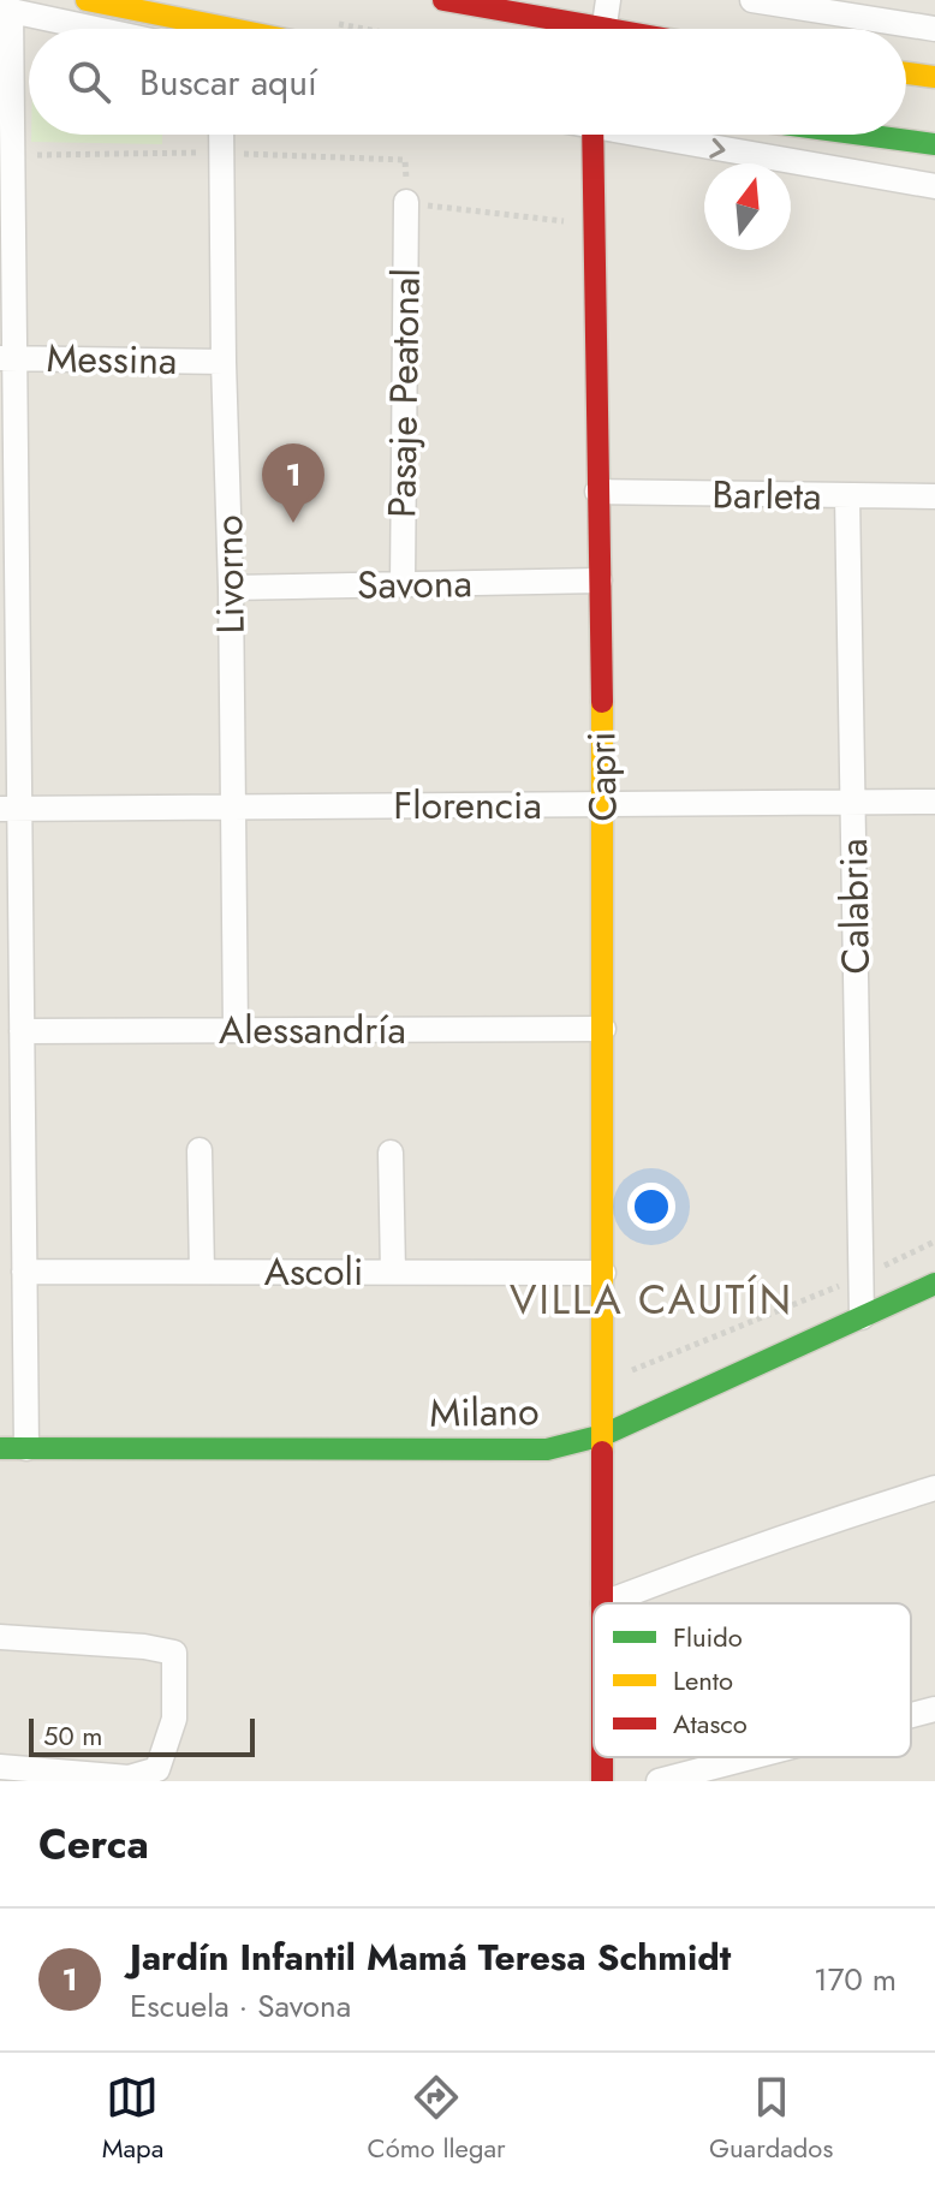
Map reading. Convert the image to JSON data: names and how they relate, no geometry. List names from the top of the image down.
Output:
{
  "streets": {
    "street": [
      "Messina",
      "Pasaje Peatonal",
      "Barleta",
      "Livorno",
      "Savona",
      "Capri",
      "Florencia",
      "Calabria",
      "Alessandría",
      "Ascoli",
      "Milano"
    ]
  },
  "crossings": [
    ["Messina", "Livorno"],
    ["Pasaje Peatonal", "Savona"],
    ["Barleta", "Capri"],
    ["Barleta", "Calabria"],
    ["Livorno", "Savona"],
    ["Livorno", "Florencia"],
    ["Livorno", "Alessandría"],
    ["Savona", "Capri"],
    ["Capri", "Florencia"],
    ["Capri", "Alessandría"],
    ["Capri", "Ascoli"],
    ["Capri", "Milano"],
    ["Florencia", "Calabria"],
    ["Calabria", "Milano"]
  ],
  "districts": ["VILLA CAUTÍN"],
  "legend": ["Fluido", "Lento", "Atasco"],
  "scale_bar": "50 m",
  "north": "top",
  "page": {
    "search": "Buscar aquí",
    "pins": "1",
    "scale": "50 m",
    "heading": "Cerca",
    "list": [
      {
        "mark": "1",
        "name": "Jardín Infantil Mamá Teresa Schmidt",
        "note": "Escuela · Savona",
        "value": "170 m"
      }
    ],
    "nav": ["Mapa", "Cómo llegar", "Guardados"]
  }
}
